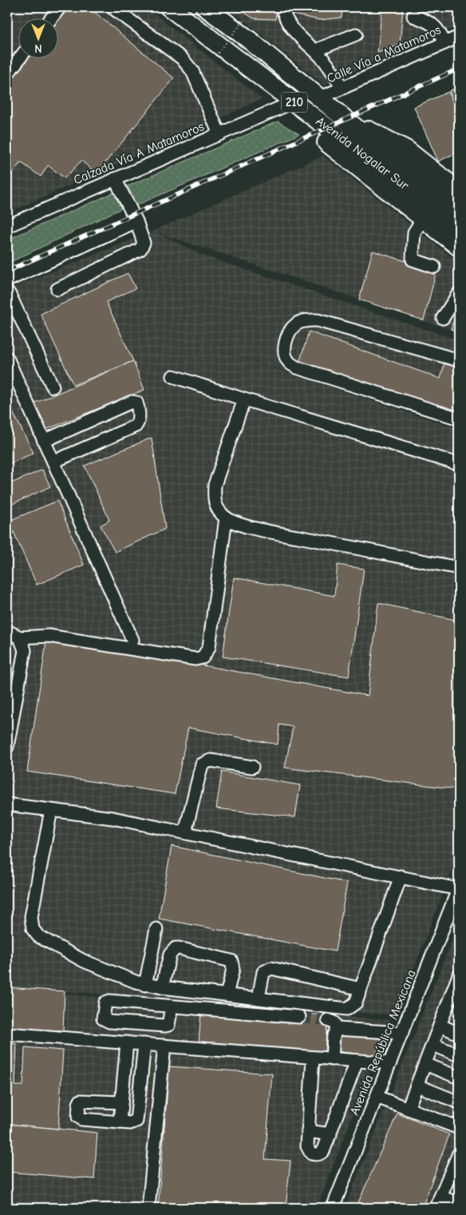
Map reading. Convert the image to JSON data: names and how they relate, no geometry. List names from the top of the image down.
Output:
{
  "streets": {
    "highway": ["210", "Avenida Nogalar Sur"],
    "street": ["Calle Vía a Matamoros", "Calzada Vía A Matamoros", "Avenida República Mexicana"]
  },
  "crossings": [
    ["Calle Vía a Matamoros", "Avenida Nogalar Sur"]
  ],
  "north": "bottom"
}
